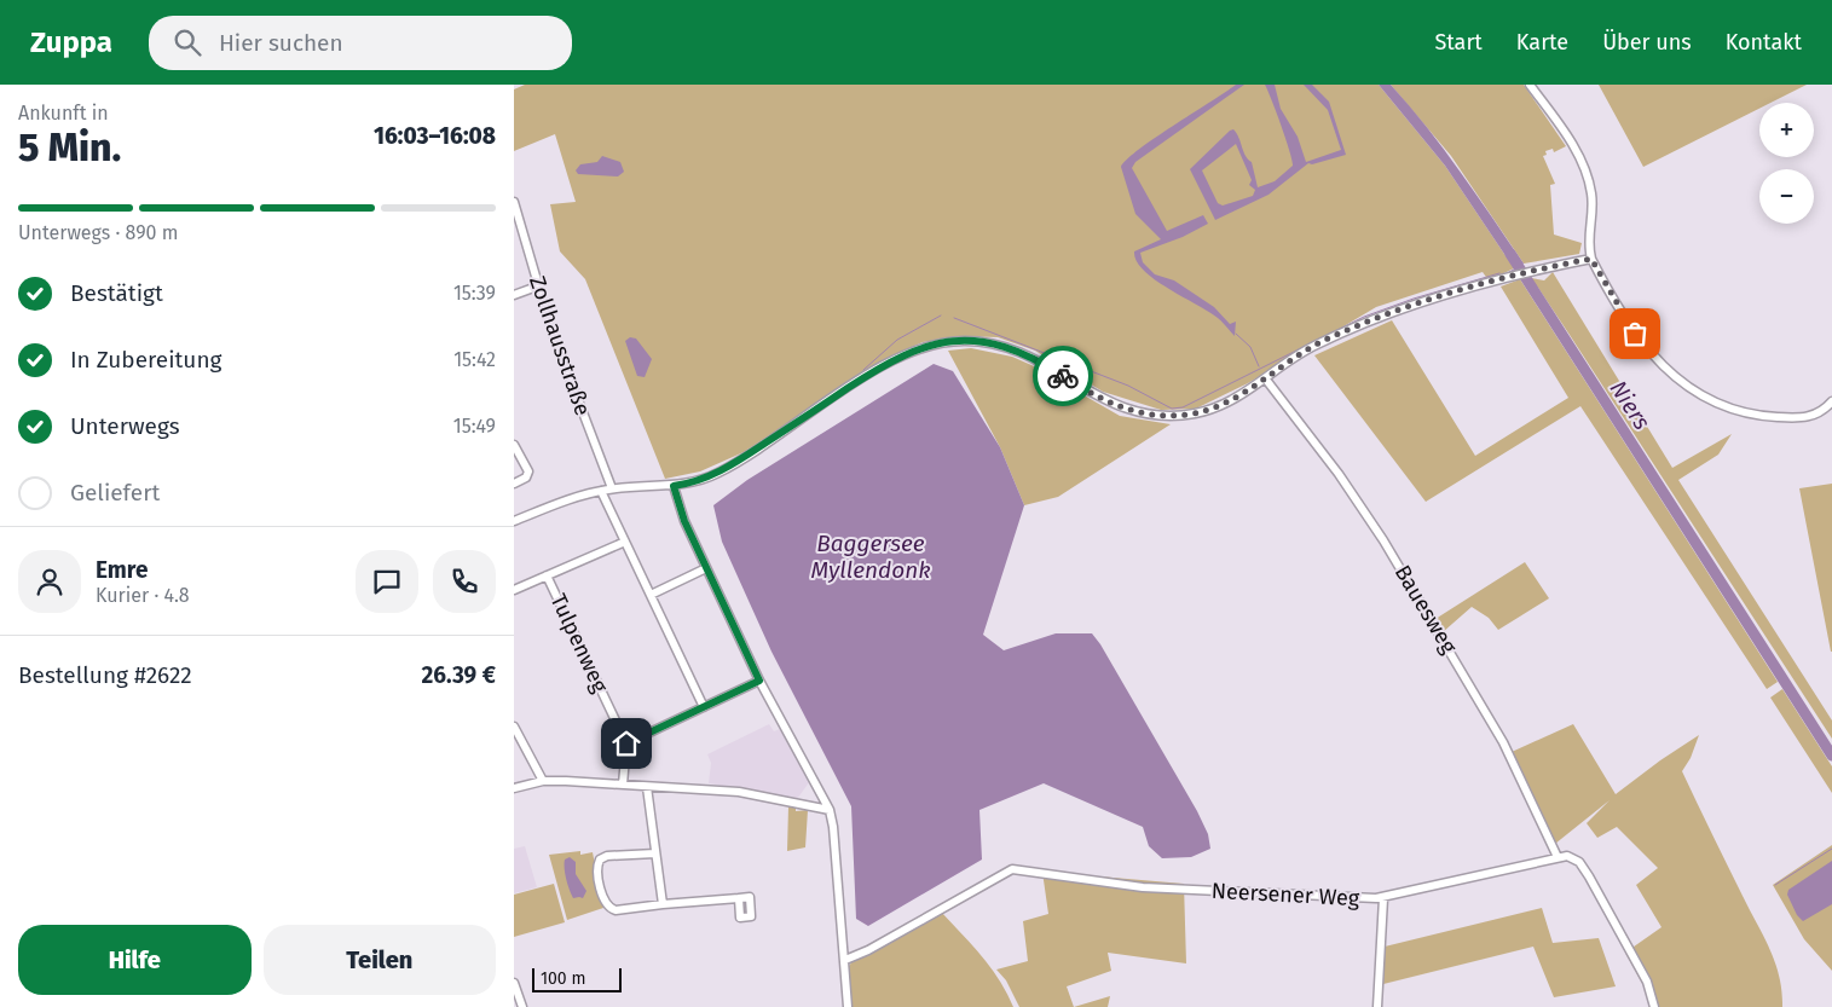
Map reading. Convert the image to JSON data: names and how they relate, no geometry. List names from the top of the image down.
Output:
{
  "streets": {
    "street": [
      "Zollhausstraße",
      "Bauesweg",
      "Tulpenweg",
      "Neersener Weg"
    ]
  },
  "crossings": [
    ["Bauesweg", "Neersener Weg"]
  ],
  "water": ["Niers", "Baggersee Myllendonk"],
  "scale_bar": "100 m",
  "page": {
    "header": "Zuppa",
    "search": "Hier suchen",
    "nav": [
      "Start",
      "Karte",
      "Über uns",
      "Kontakt"
    ],
    "heading": ["5 Min.", "Ankunft in", "16:03–16:08"],
    "panel": [
      "Emre",
      "Kurier · 4.8",
      "Bestellung #2622",
      "26.39 €"
    ],
    "map_buttons": ["+", "−"],
    "bar": "Unterwegs · 890 m",
    "list": [
      ["Bestätigt", "15:39"],
      ["In Zubereitung", "15:42"],
      ["Unterwegs", "15:49"],
      "Geliefert"
    ],
    "buttons": ["Hilfe", "Teilen"],
    "scale": "100 m"
  }
}
